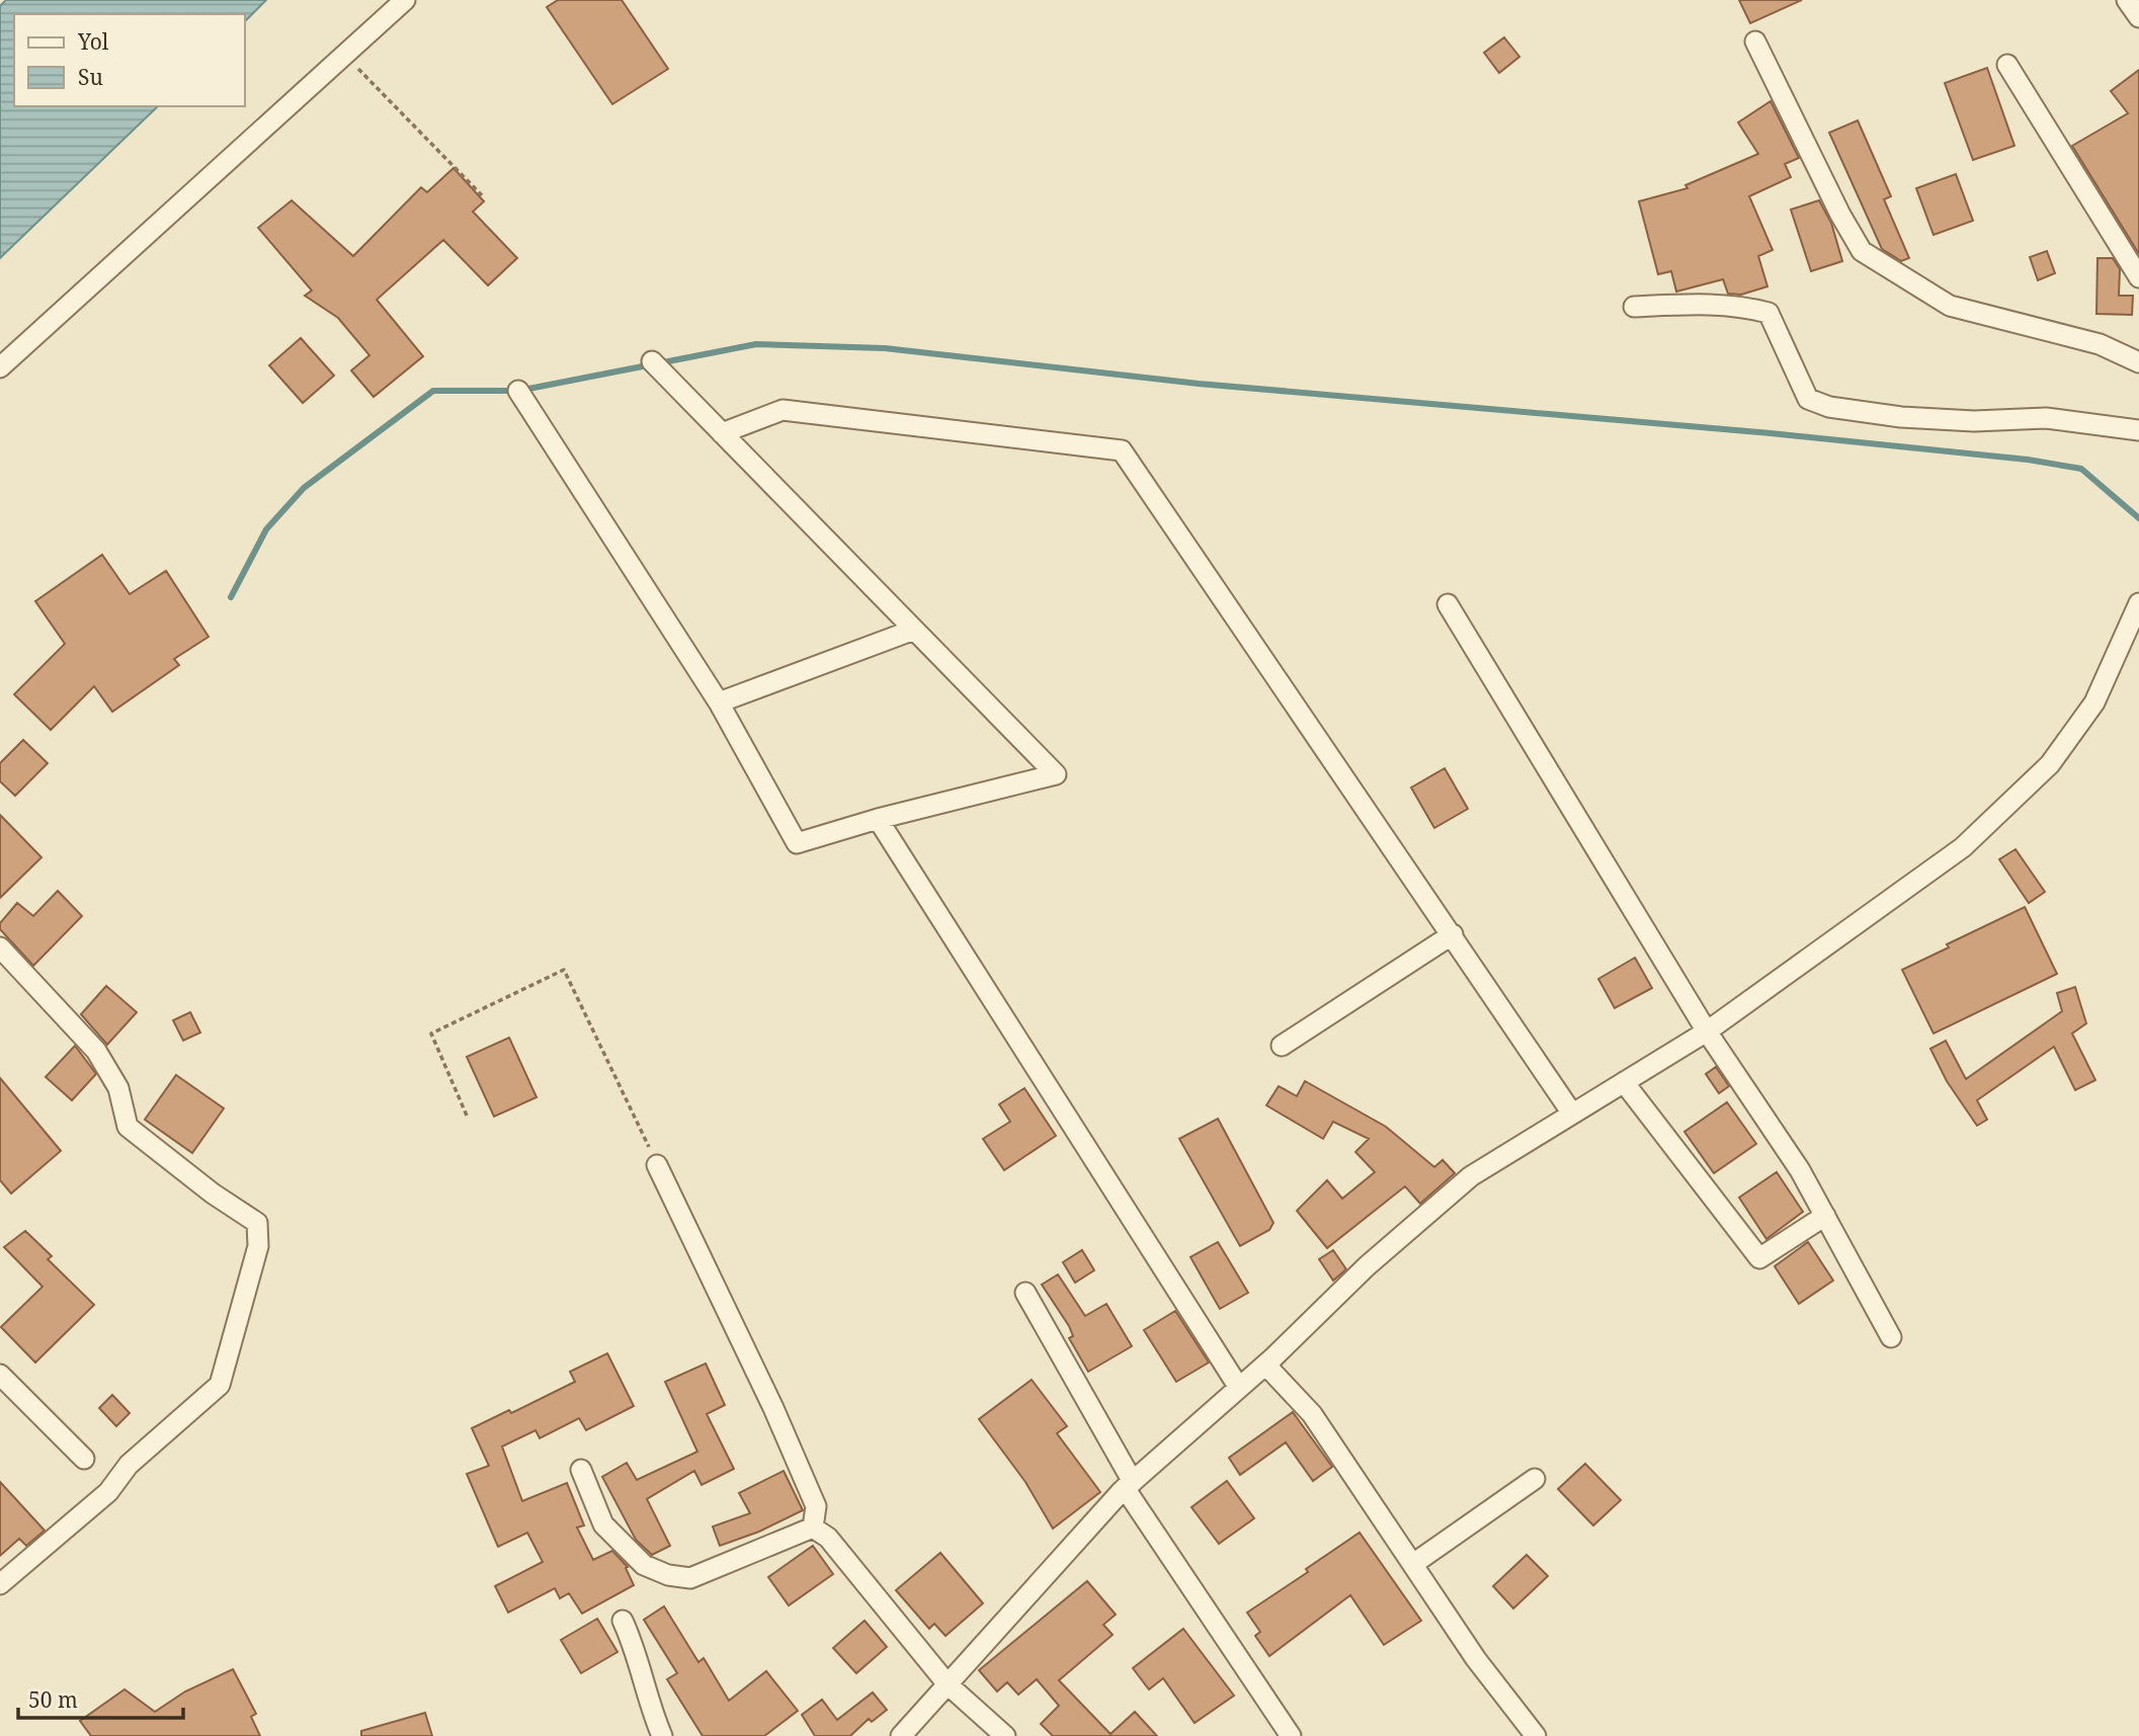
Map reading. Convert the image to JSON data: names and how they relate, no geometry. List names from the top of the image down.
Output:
{
  "legend": ["Yol", "Su"],
  "scale_bar": "50 m"
}
